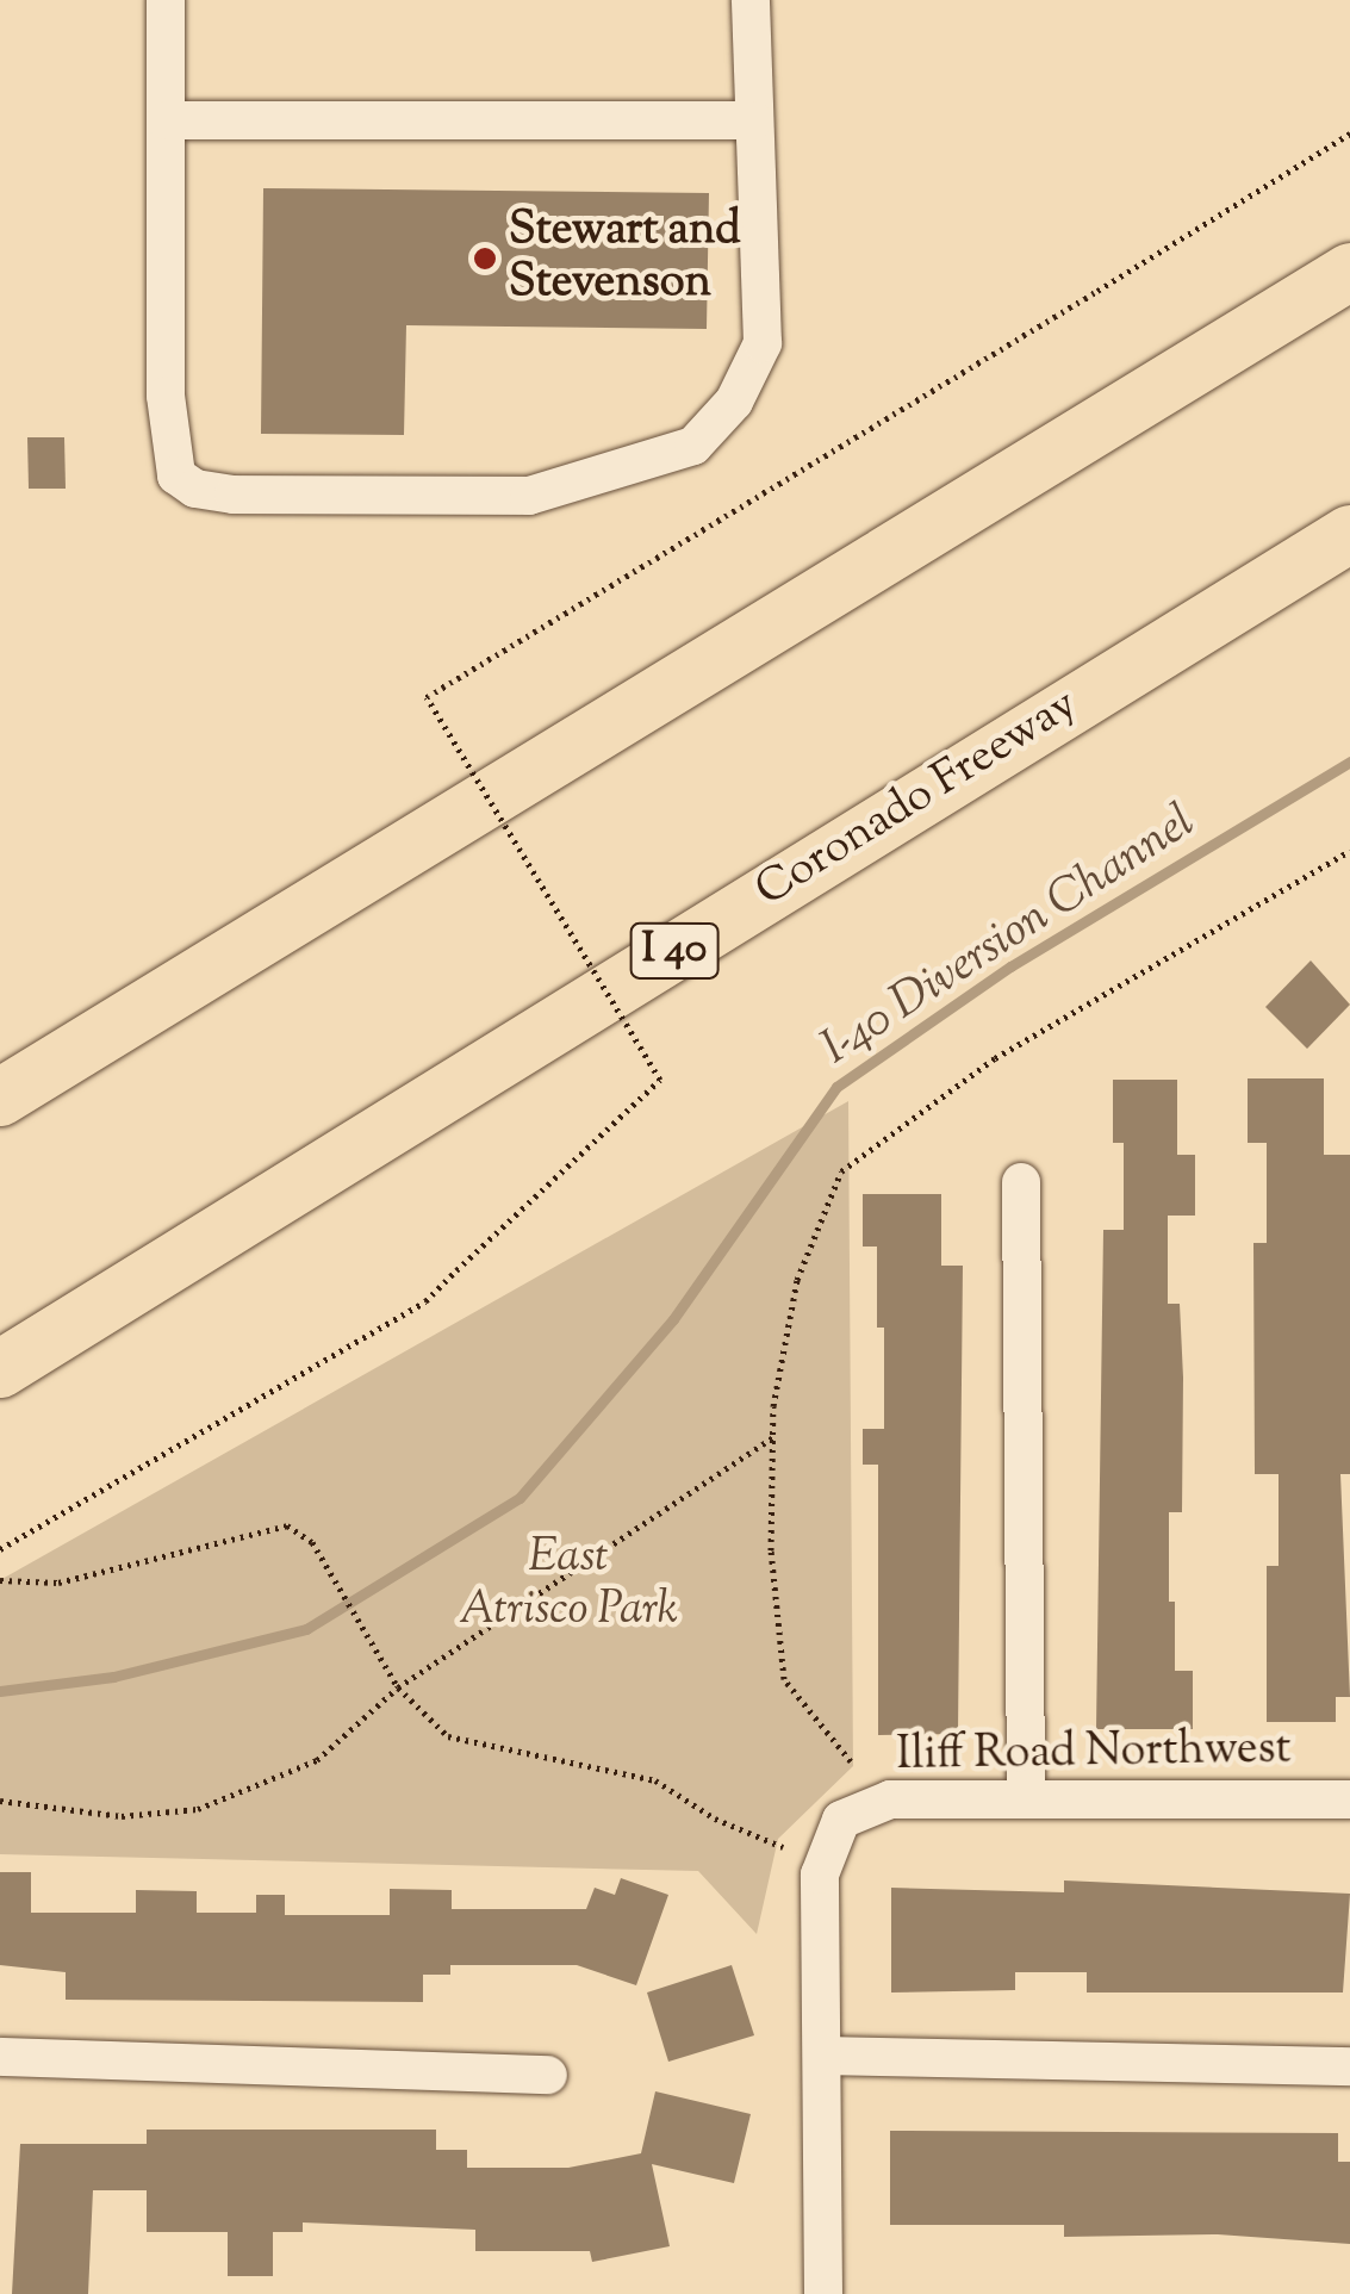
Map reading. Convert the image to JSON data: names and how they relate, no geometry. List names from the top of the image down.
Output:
{
  "streets": {
    "highway": ["Coronado Freeway", "I 40"],
    "street": ["Iliff Road Northwest"]
  },
  "water": ["I-40 Diversion Channel"],
  "parks": ["East Atrisco Park"],
  "places": ["Stewart and Stevenson"]
}
